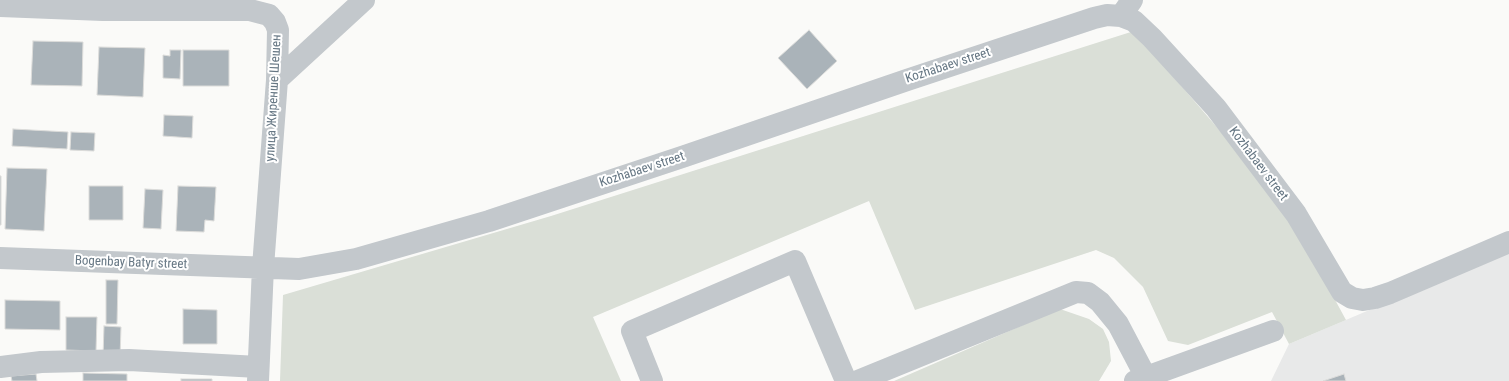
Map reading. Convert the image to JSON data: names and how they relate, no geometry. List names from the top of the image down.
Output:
{
  "streets": {
    "street": ["Kozhabaev street", "улица Жиренше Шешен", "Bogenbay Batyr street"]
  },
  "crossings": [
    ["Kozhabaev street", "улица Жиренше Шешен"],
    ["Kozhabaev street", "Bogenbay Batyr street"],
    ["улица Жиренше Шешен", "Bogenbay Batyr street"]
  ]
}
